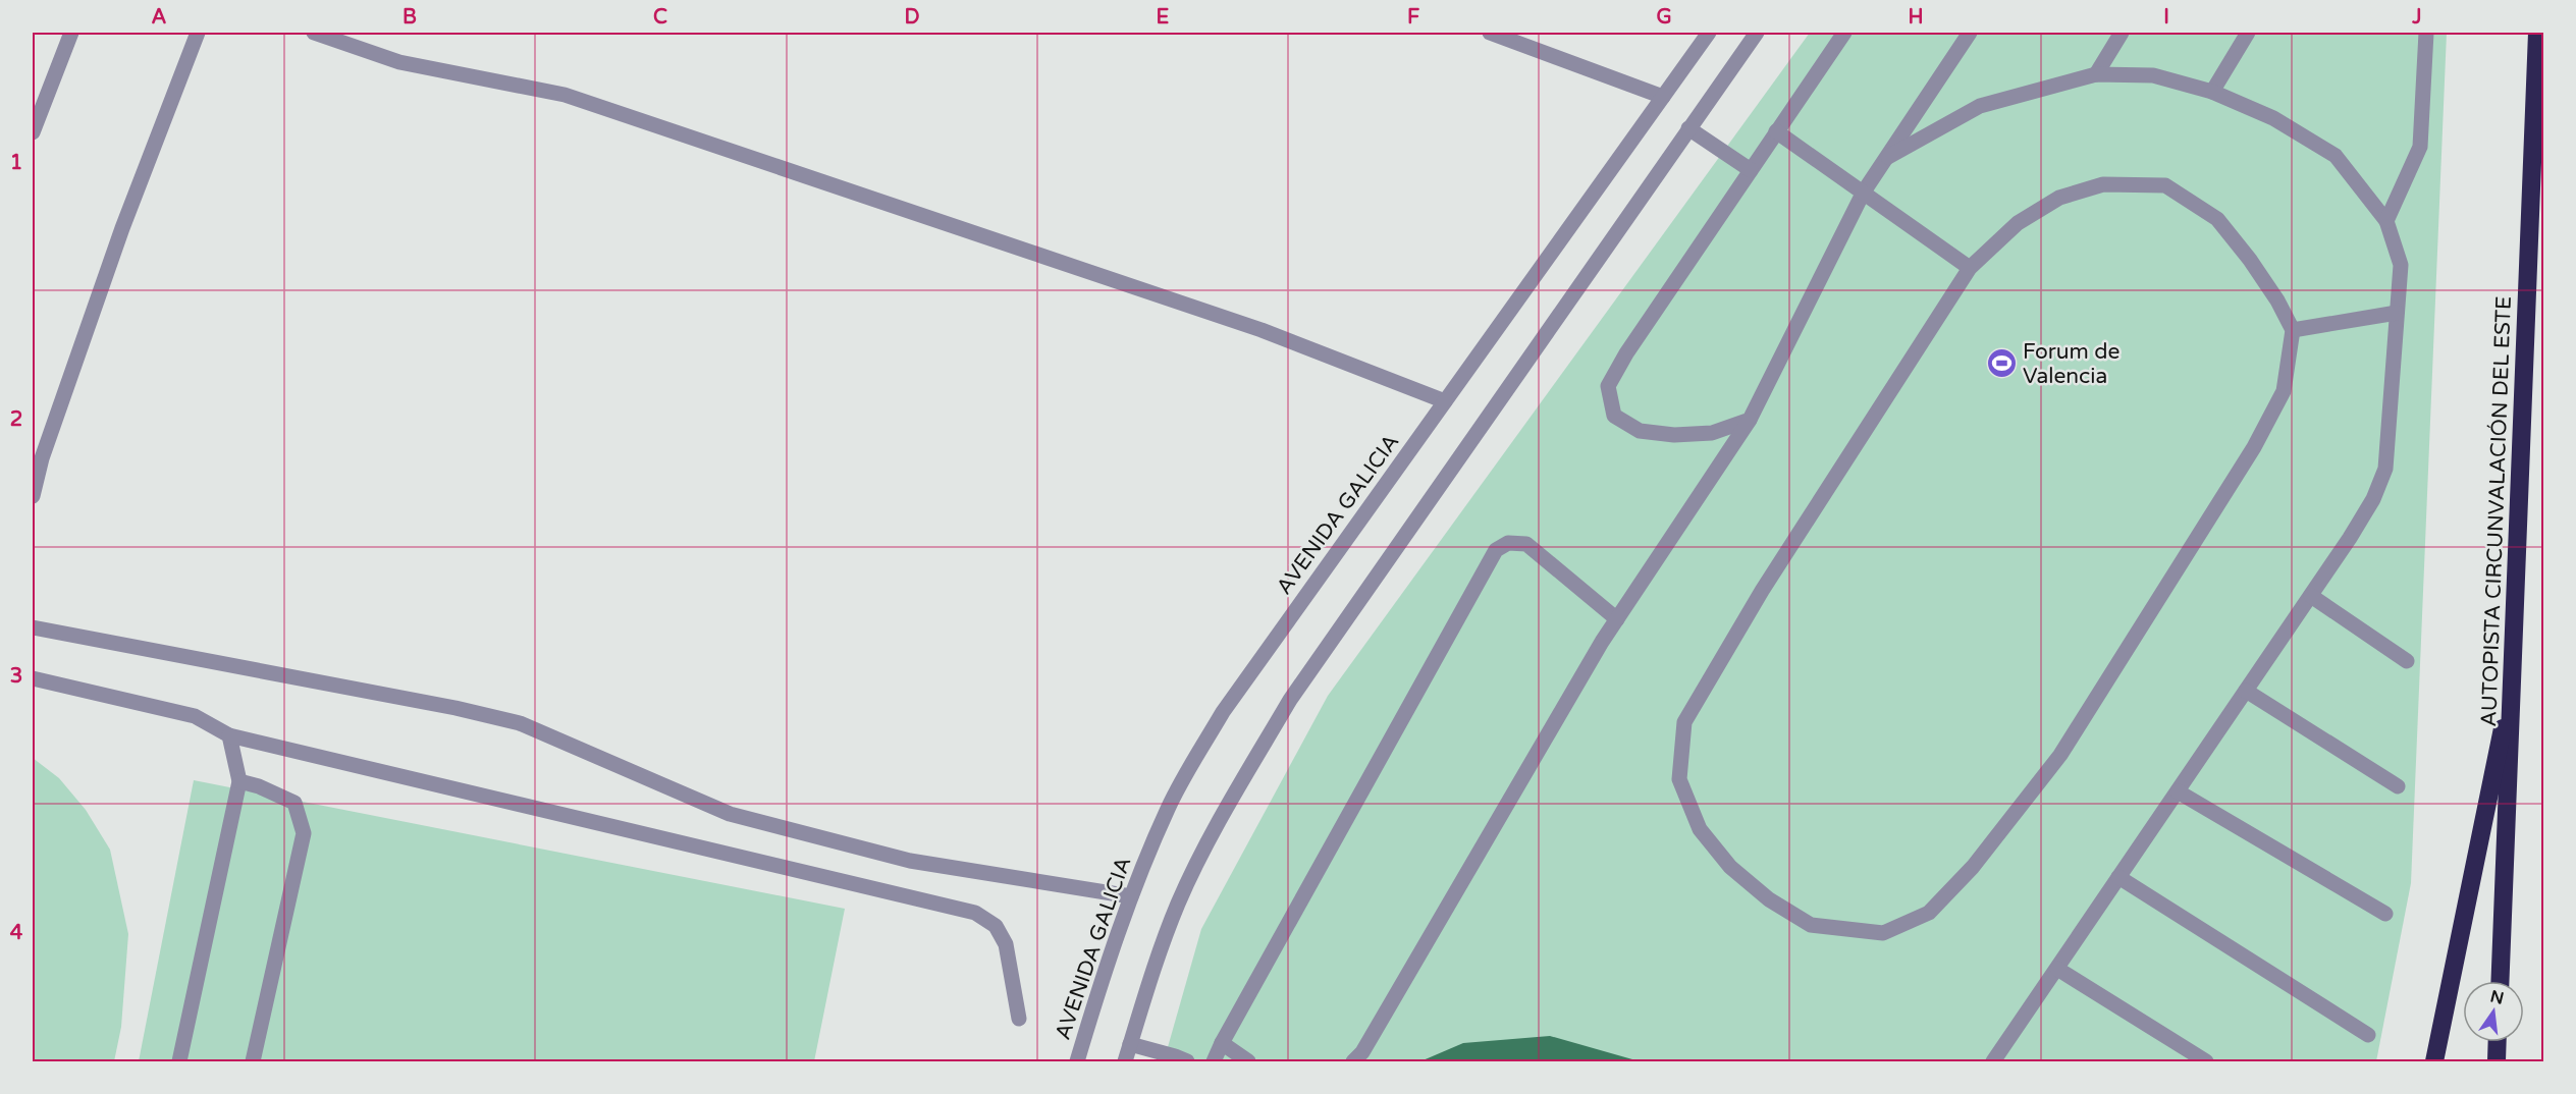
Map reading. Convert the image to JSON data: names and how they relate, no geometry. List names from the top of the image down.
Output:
{
  "streets": {
    "highway": ["AUTOPISTA CIRCUNVALACIÓN DEL ESTE"],
    "street": ["AVENIDA GALICIA"]
  },
  "places": {
    "sports": ["Forum de Valencia"]
  },
  "north": "top",
  "grid": {
    "columns": [
      "A",
      "B",
      "C",
      "D",
      "E",
      "F",
      "G",
      "H",
      "I",
      "J"
    ],
    "rows": [
      "1",
      "2",
      "3",
      "4"
    ]
  }
}
